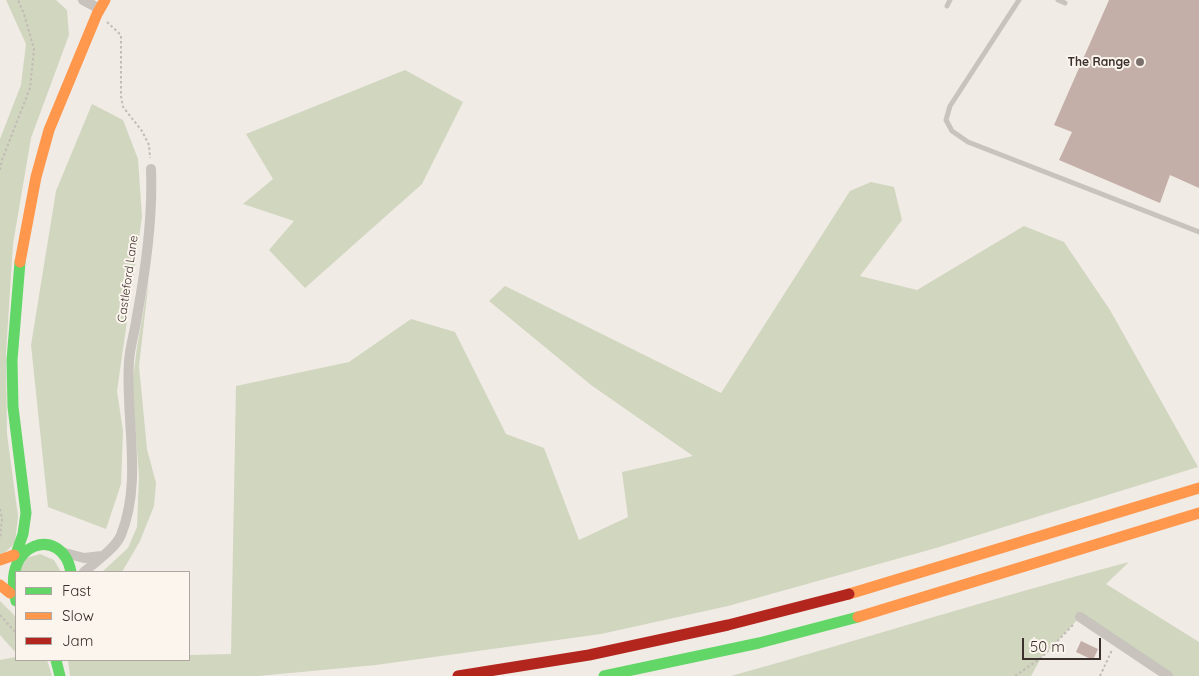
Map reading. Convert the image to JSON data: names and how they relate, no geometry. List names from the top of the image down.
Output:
{
  "streets": {
    "street": ["Castleford Lane"]
  },
  "places": ["The Range"],
  "legend": ["Fast", "Slow", "Jam"],
  "scale_bar": "50 m"
}
